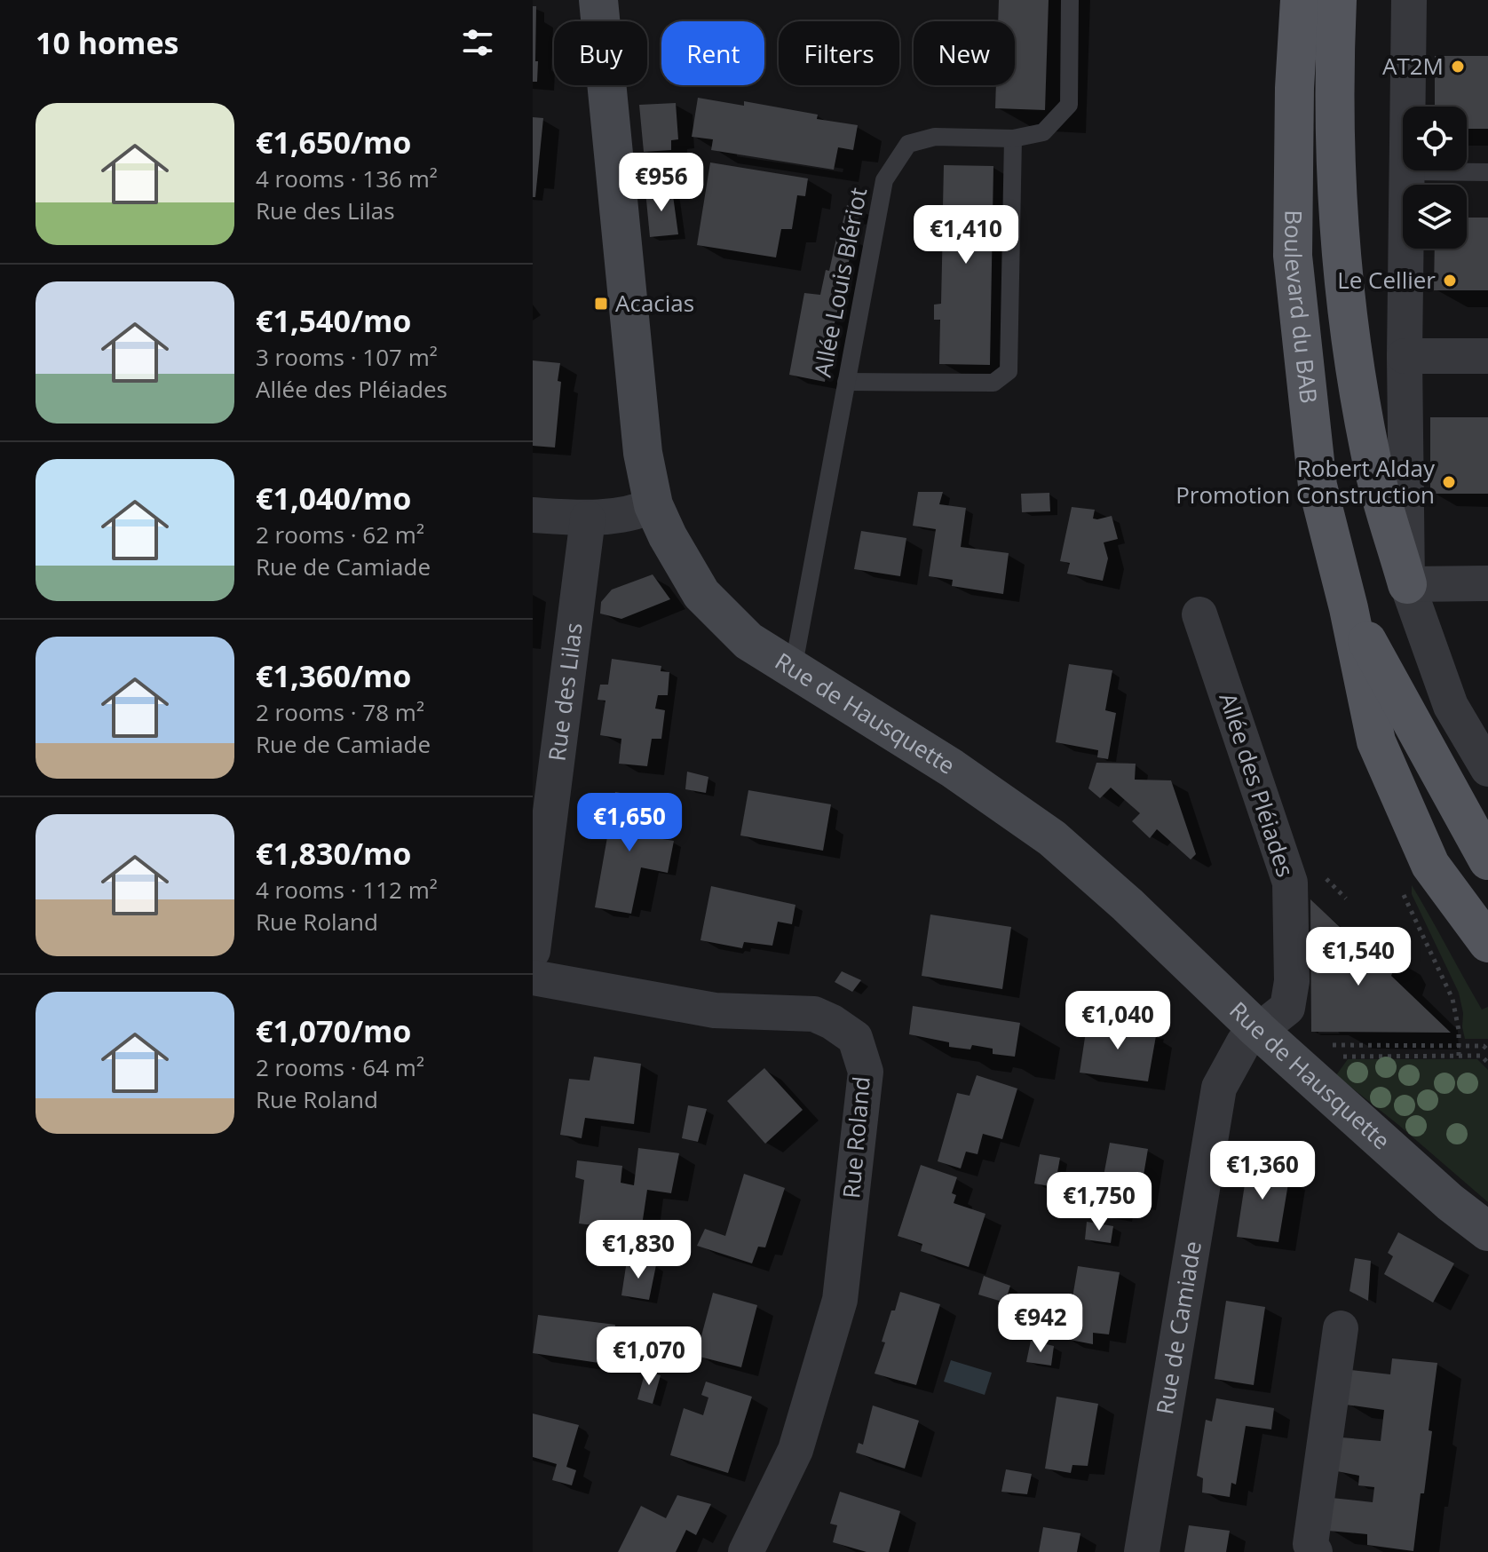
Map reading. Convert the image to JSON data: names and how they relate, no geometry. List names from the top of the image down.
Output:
{
  "streets": {
    "main road": ["Boulevard du BAB"],
    "street": [
      "Rue des Lilas",
      "Rue de Hausquette",
      "Allée des Pléiades",
      "Rue Roland",
      "Rue de Camiade"
    ],
    "lane": ["Allée Louis Blériot"]
  },
  "crossings": [
    ["Allée Louis Blériot", "Rue de Hausquette"],
    ["Rue de Hausquette", "Allée des Pléiades"],
    ["Rue de Hausquette", "Rue de Camiade"],
    ["Allée des Pléiades", "Rue de Camiade"]
  ],
  "places": {
    "other": ["AT2M", "Le Cellier", "Robert Alday Promotion Construction"],
    "transit": ["Acacias"]
  },
  "page": {
    "heading": "10 homes",
    "chip": [
      "Buy",
      "Rent",
      "Filters",
      "New"
    ],
    "list": [
      {
        "name": "€1,650/mo",
        "note": "4 rooms · 136 m² · Rue des Lilas"
      },
      {
        "name": "€1,540/mo",
        "note": "3 rooms · 107 m² · Allée des Pléiades"
      },
      {
        "name": "€1,040/mo",
        "note": "2 rooms · 62 m² · Rue de Camiade"
      },
      {
        "name": "€1,360/mo",
        "note": "2 rooms · 78 m² · Rue de Camiade"
      },
      {
        "name": "€1,830/mo",
        "note": "4 rooms · 112 m² · Rue Roland"
      },
      {
        "name": "€1,070/mo",
        "note": "2 rooms · 64 m² · Rue Roland"
      }
    ],
    "price": [
      "€956",
      "€1,410",
      "€1,650",
      "€1,540",
      "€1,040",
      "€1,360",
      "€1,750",
      "€1,830",
      "€942",
      "€1,070"
    ]
  }
}
